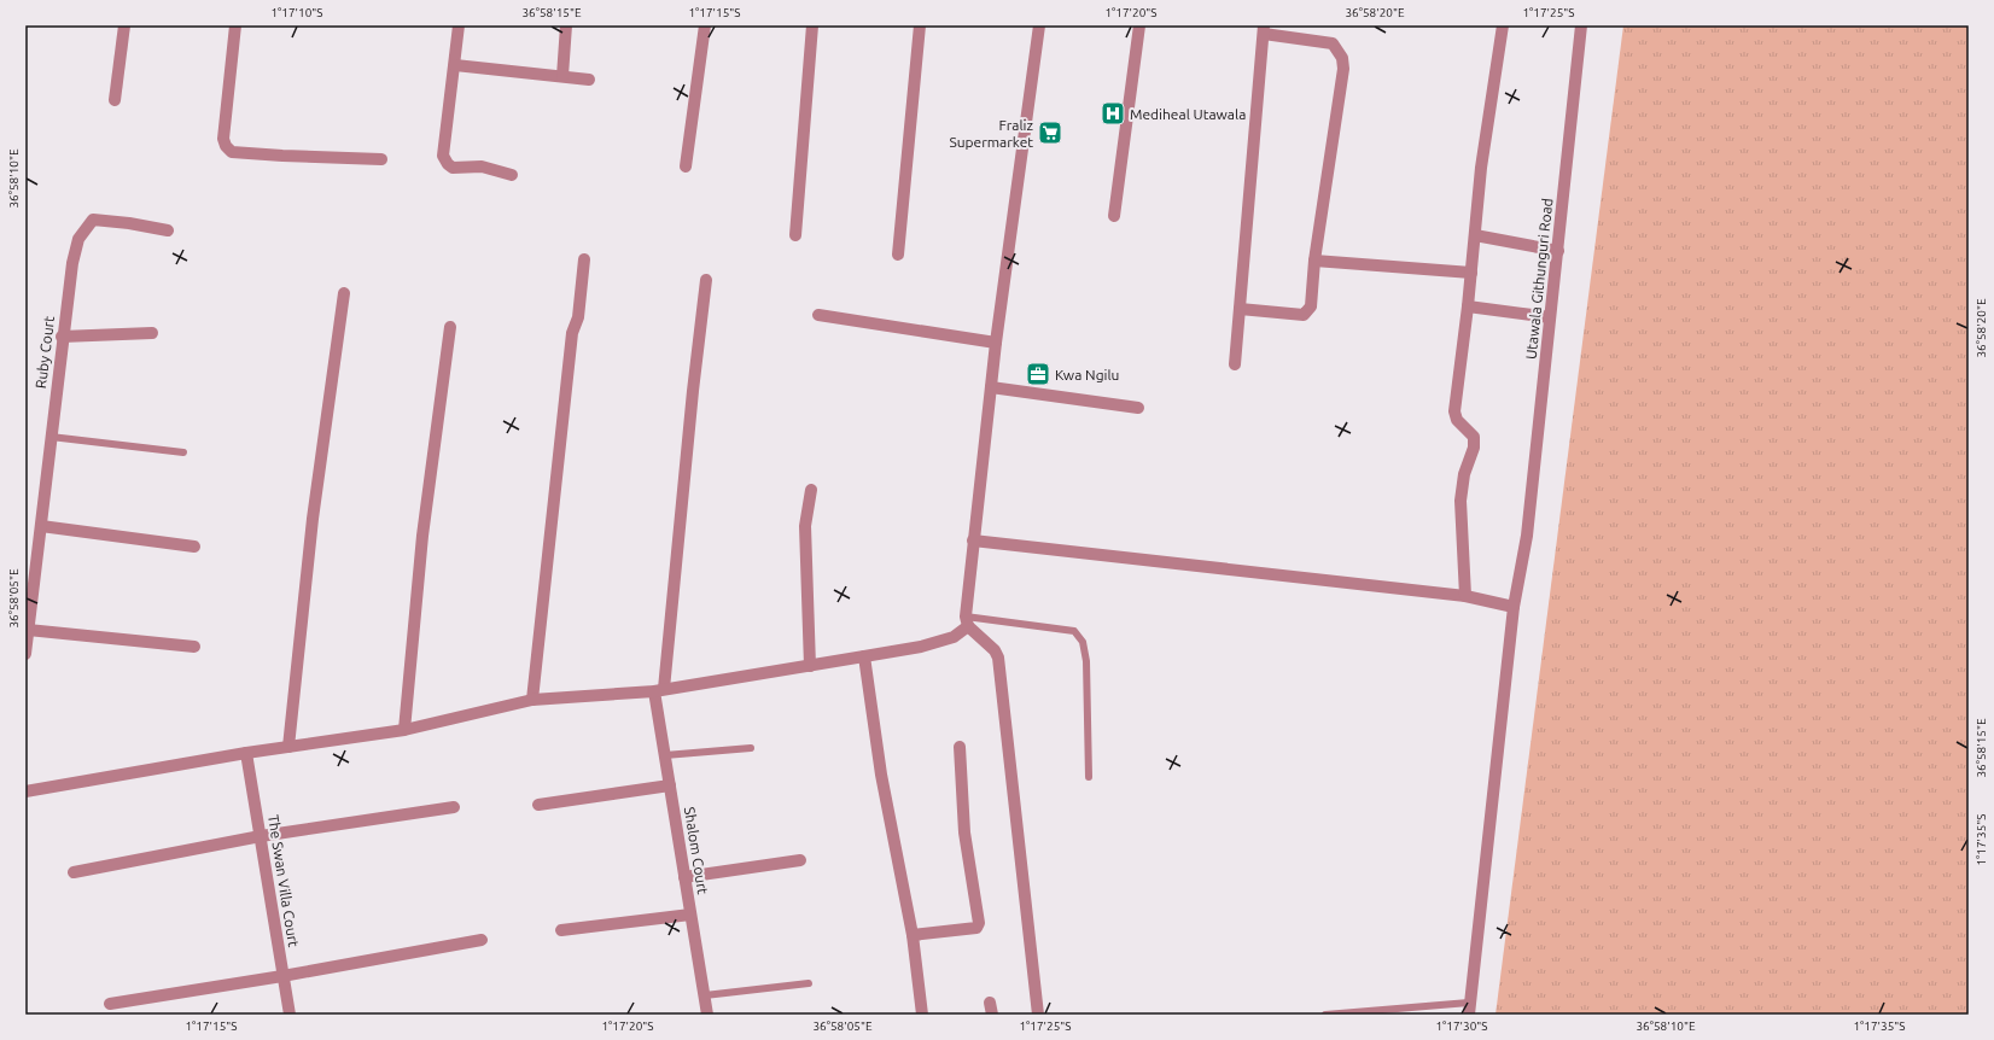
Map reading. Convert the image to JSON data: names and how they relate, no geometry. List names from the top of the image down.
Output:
{
  "streets": {
    "street": [
      "Utawala Githunguri Road",
      "Ruby Court",
      "Shalom Court",
      "The Swan Villa Court"
    ]
  },
  "places": {
    "hospital": ["Mediheal Utawala"],
    "supermarket": ["Fraliz Supermarket"],
    "office": ["Kwa Ngilu"]
  },
  "coordinates": [
    "1°17'10\"S",
    "36°58'15\"E",
    "1°17'15\"S",
    "1°17'20\"S",
    "36°58'20\"E",
    "1°17'25\"S",
    "36°58'10\"E",
    "36°58'05\"E",
    "1°17'35\"S",
    "1°17'30\"S"
  ]
}
